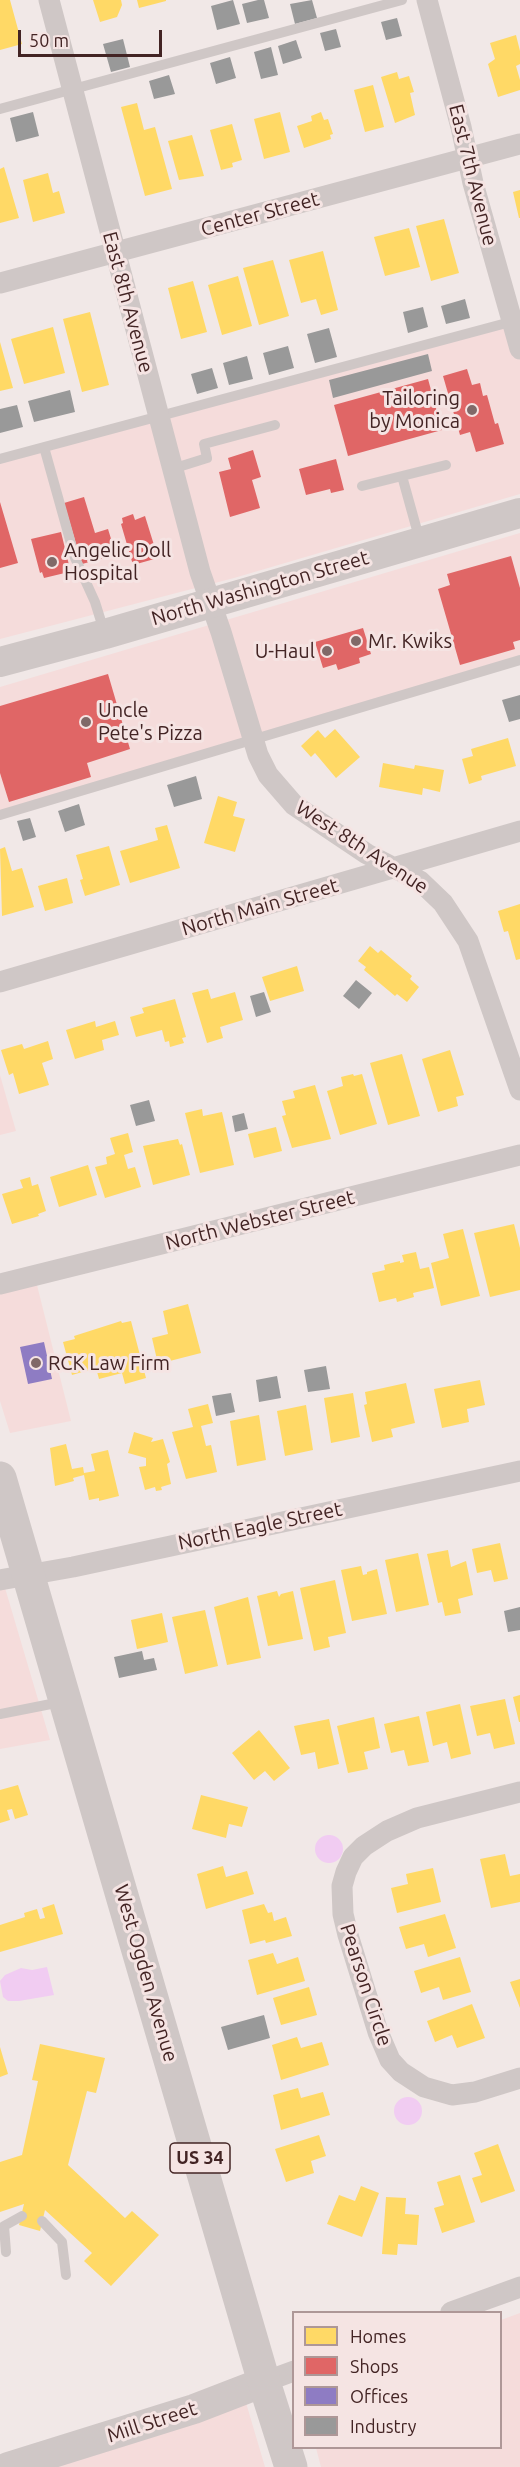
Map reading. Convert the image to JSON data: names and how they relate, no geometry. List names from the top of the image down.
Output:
{
  "streets": {
    "main road": [
      "North Washington Street",
      "West Ogden Avenue",
      "US 34",
      "Mill Street"
    ],
    "street": [
      "East 7th Avenue",
      "Center Street",
      "East 8th Avenue",
      "West 8th Avenue",
      "North Main Street",
      "North Webster Street",
      "North Eagle Street",
      "Pearson Circle"
    ]
  },
  "crossings": [
    ["East 7th Avenue", "Center Street"],
    ["Center Street", "East 8th Avenue"],
    ["East 8th Avenue", "North Washington Street"],
    ["East 8th Avenue", "West 8th Avenue"],
    ["North Washington Street", "West 8th Avenue"],
    ["West 8th Avenue", "North Main Street"],
    ["North Eagle Street", "West Ogden Avenue"],
    ["West Ogden Avenue", "Mill Street"]
  ],
  "places": [
    "Tailoring by Monica",
    "Angelic Doll Hospital",
    "Mr. Kwiks",
    "U-Haul",
    "Uncle Pete's Pizza",
    "RCK Law Firm"
  ],
  "legend": [
    "Homes",
    "Shops",
    "Offices",
    "Industry"
  ],
  "scale_bar": "50 m"
}
